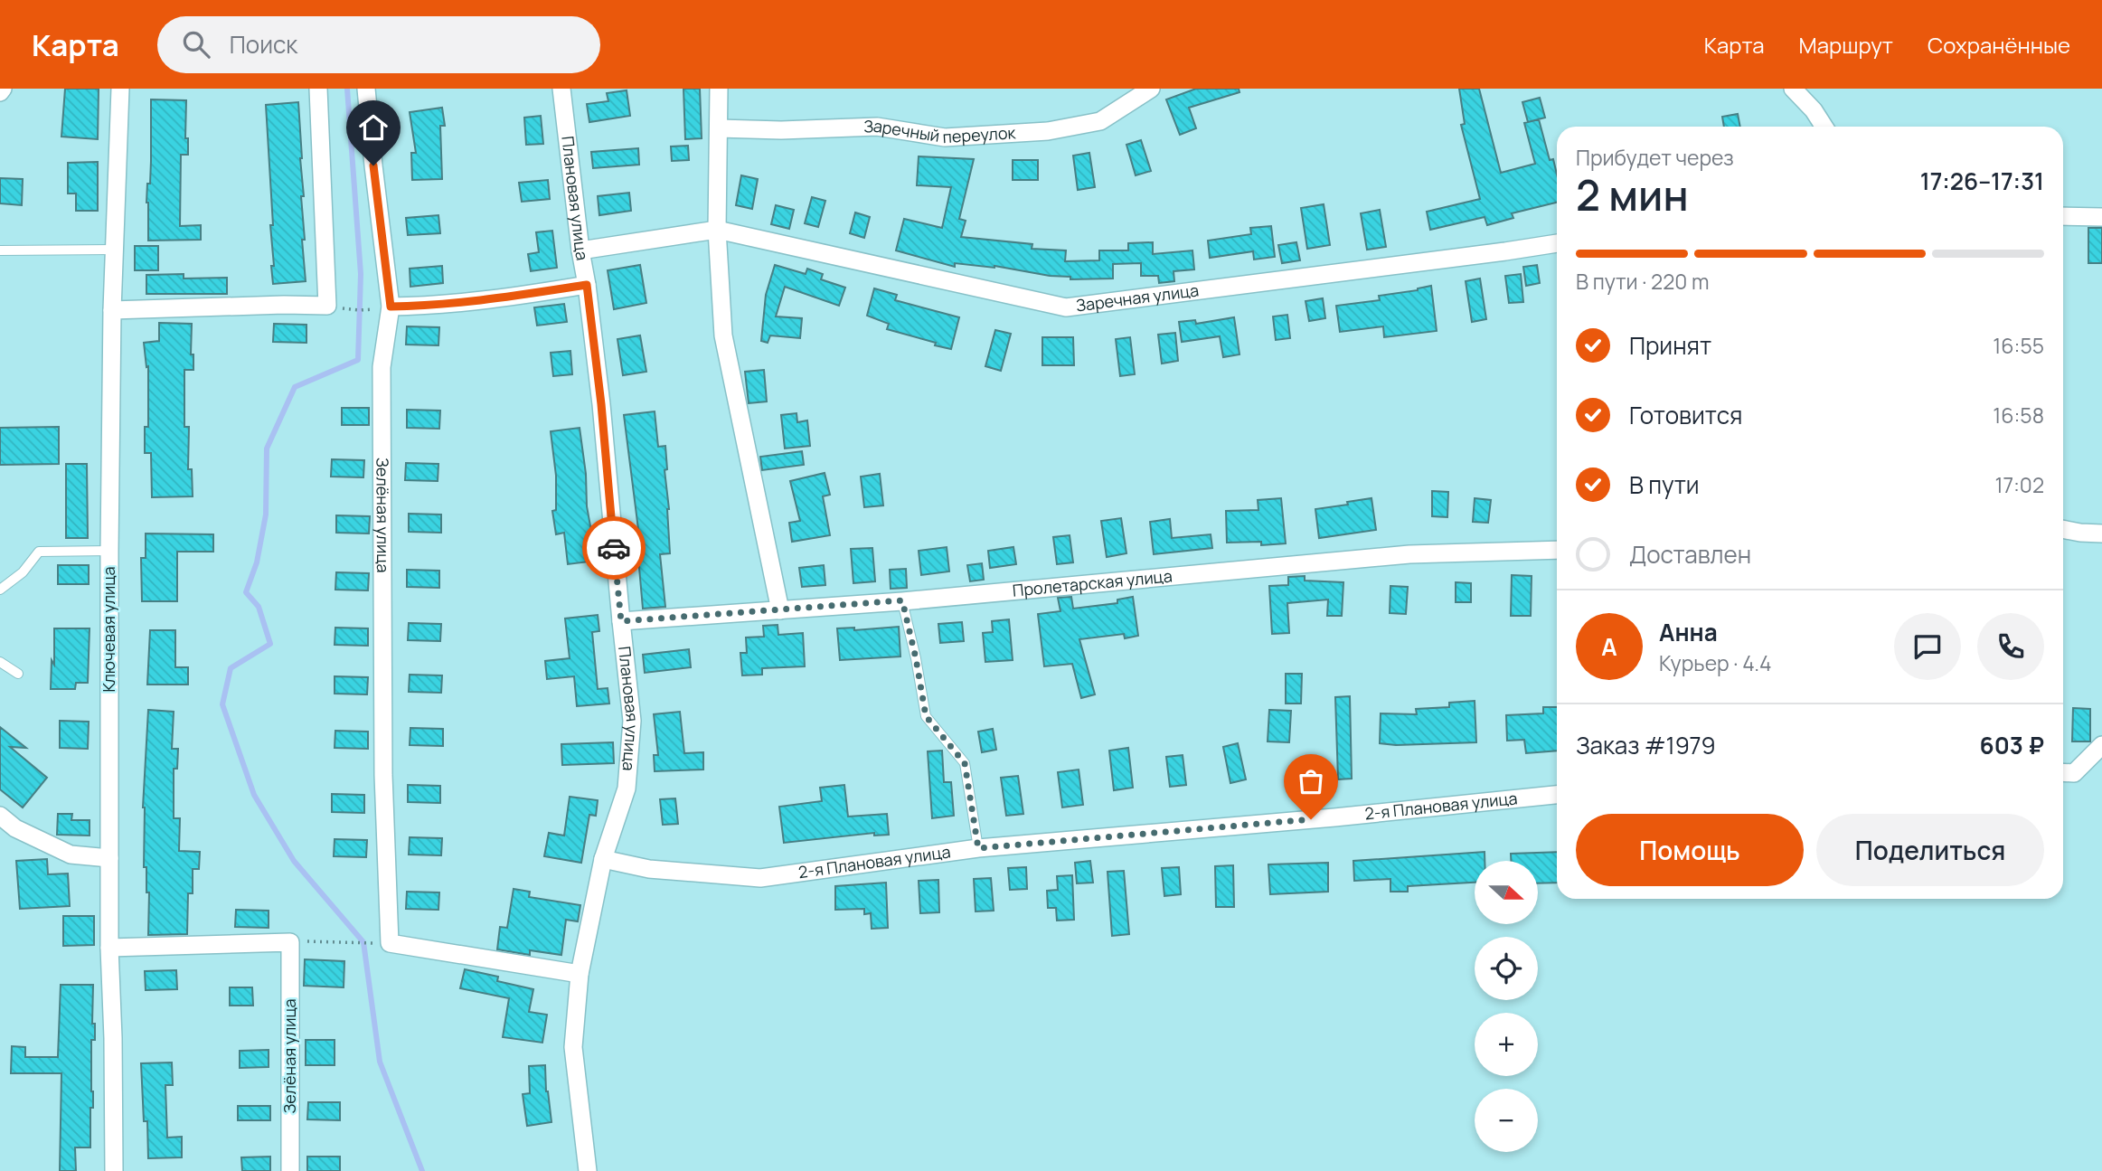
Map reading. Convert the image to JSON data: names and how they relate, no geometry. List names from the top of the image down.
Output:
{
  "streets": {
    "street": [
      "Заречный переулок",
      "Плановая улица",
      "Заречная улица",
      "Зелёная улица",
      "Пролетарская улица",
      "Ключевая улица",
      "2-я Плановая улица"
    ]
  },
  "crossings": [
    ["Плановая улица", "Заречная улица"],
    ["Плановая улица", "Пролетарская улица"],
    ["Плановая улица", "2-я Плановая улица"]
  ],
  "north": "right",
  "page": {
    "header": "Карта",
    "search": "Поиск",
    "nav": ["Карта", "Маршрут", "Сохранённые"],
    "heading": ["2 мин", "Прибудет через", "17:26–17:31"],
    "panel": [
      "Анна",
      "Курьер · 4.4",
      "Заказ #1979",
      "603 ₽"
    ],
    "bar": "В пути · 220 m",
    "list": [
      ["Принят", "16:55"],
      ["Готовится", "16:58"],
      ["В пути", "17:02"],
      "Доставлен"
    ],
    "round": "А",
    "buttons": ["Помощь", "Поделиться"],
    "map_buttons": ["+", "−"]
  }
}
